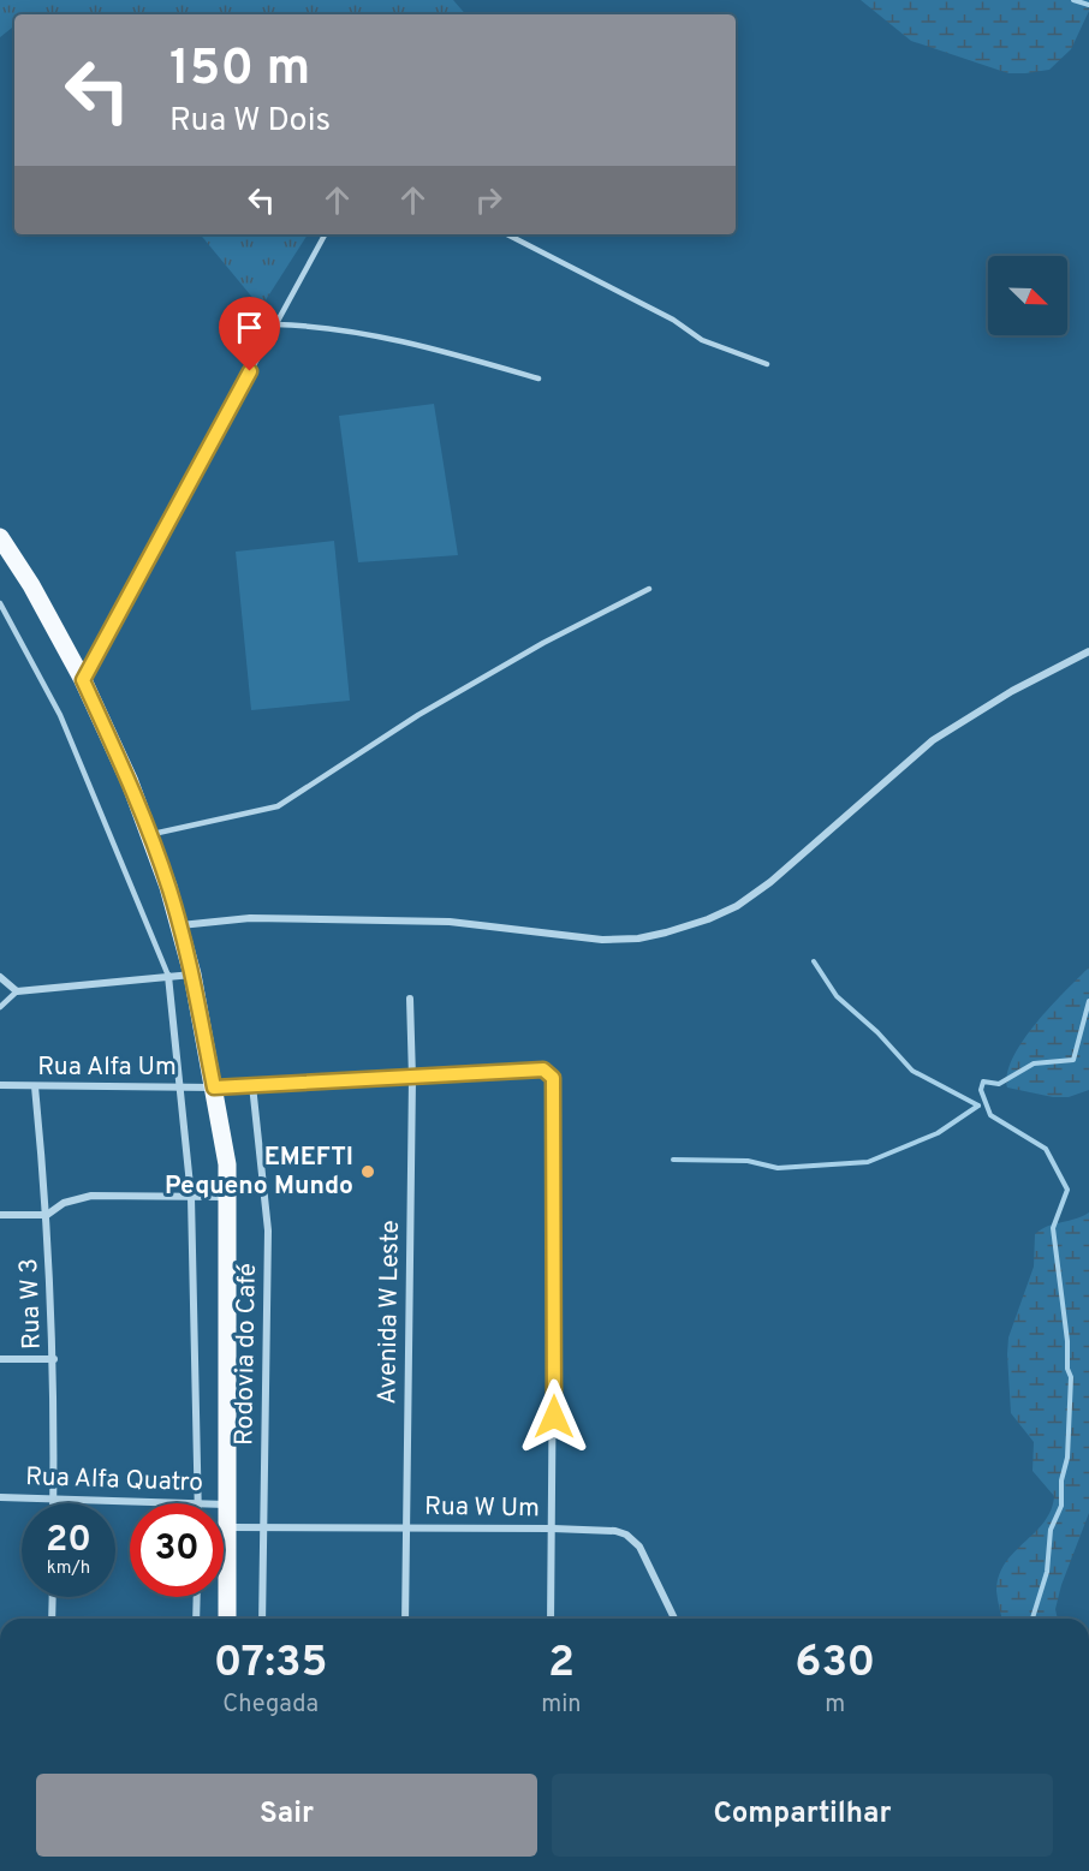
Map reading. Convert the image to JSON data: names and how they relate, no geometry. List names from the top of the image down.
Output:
{
  "streets": {
    "street": [
      "Rua Alfa Um",
      "Rua W 3",
      "Avenida W Leste",
      "Rodovia do Café",
      "Rua Alfa Quatro",
      "Rua W Um"
    ]
  },
  "crossings": [
    ["Rua Alfa Um", "Rua W 3"],
    ["Rua Alfa Um", "Avenida W Leste"],
    ["Rua Alfa Um", "Rodovia do Café"],
    ["Rua Alfa Um", "Rua W Um"],
    ["Rua W 3", "Rua Alfa Quatro"],
    ["Avenida W Leste", "Rua W Um"],
    ["Rodovia do Café", "Rua W Um"]
  ],
  "places": ["EMEFTI Pequeno Mundo"],
  "north": "bottom right",
  "page": {
    "turn": ["150 m", "Rua W Dois"],
    "speed": "20 km/h",
    "limit": "30",
    "eta": [
      "07:35",
      "Chegada",
      "2",
      "min",
      "630",
      "m"
    ],
    "buttons": ["Sair", "Compartilhar"]
  }
}
